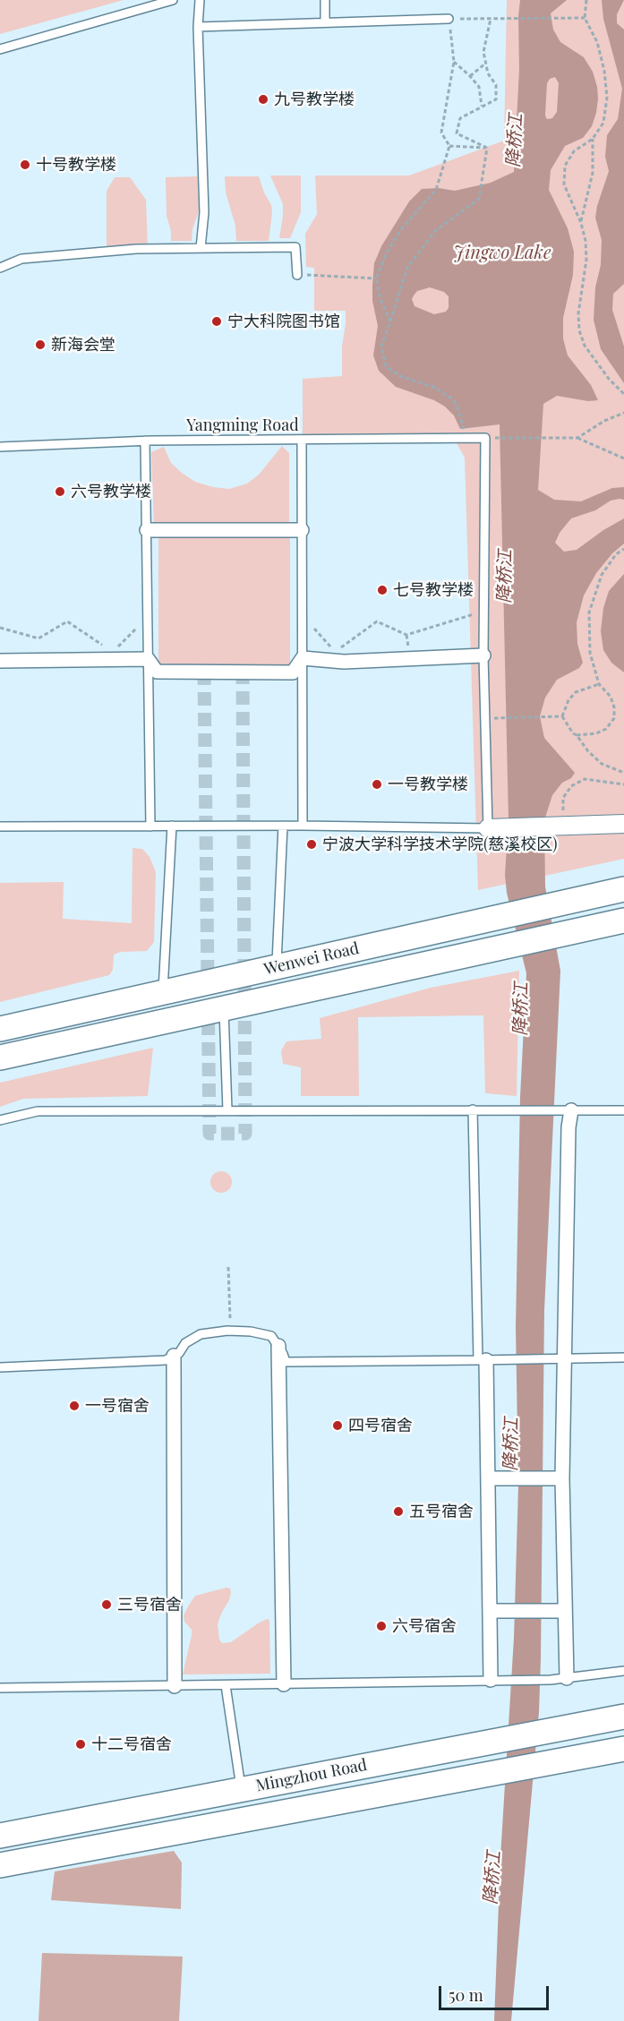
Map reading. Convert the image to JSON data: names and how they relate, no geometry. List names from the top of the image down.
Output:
{
  "streets": {
    "main road": ["Wenwei Road", "Mingzhou Road"],
    "lane": ["Yangming Road"]
  },
  "water": ["降桥江", "Jingwo Lake"],
  "places": [
    "九号教学楼",
    "十号教学楼",
    "宁大科院图书馆",
    "新海会堂",
    "六号教学楼",
    "七号教学楼",
    "一号教学楼",
    "宁波大学科学技术学院(慈溪校区)",
    "一号宿舍",
    "四号宿舍",
    "五号宿舍",
    "三号宿舍",
    "六号宿舍",
    "十二号宿舍"
  ],
  "scale_bar": "50 m"
}
